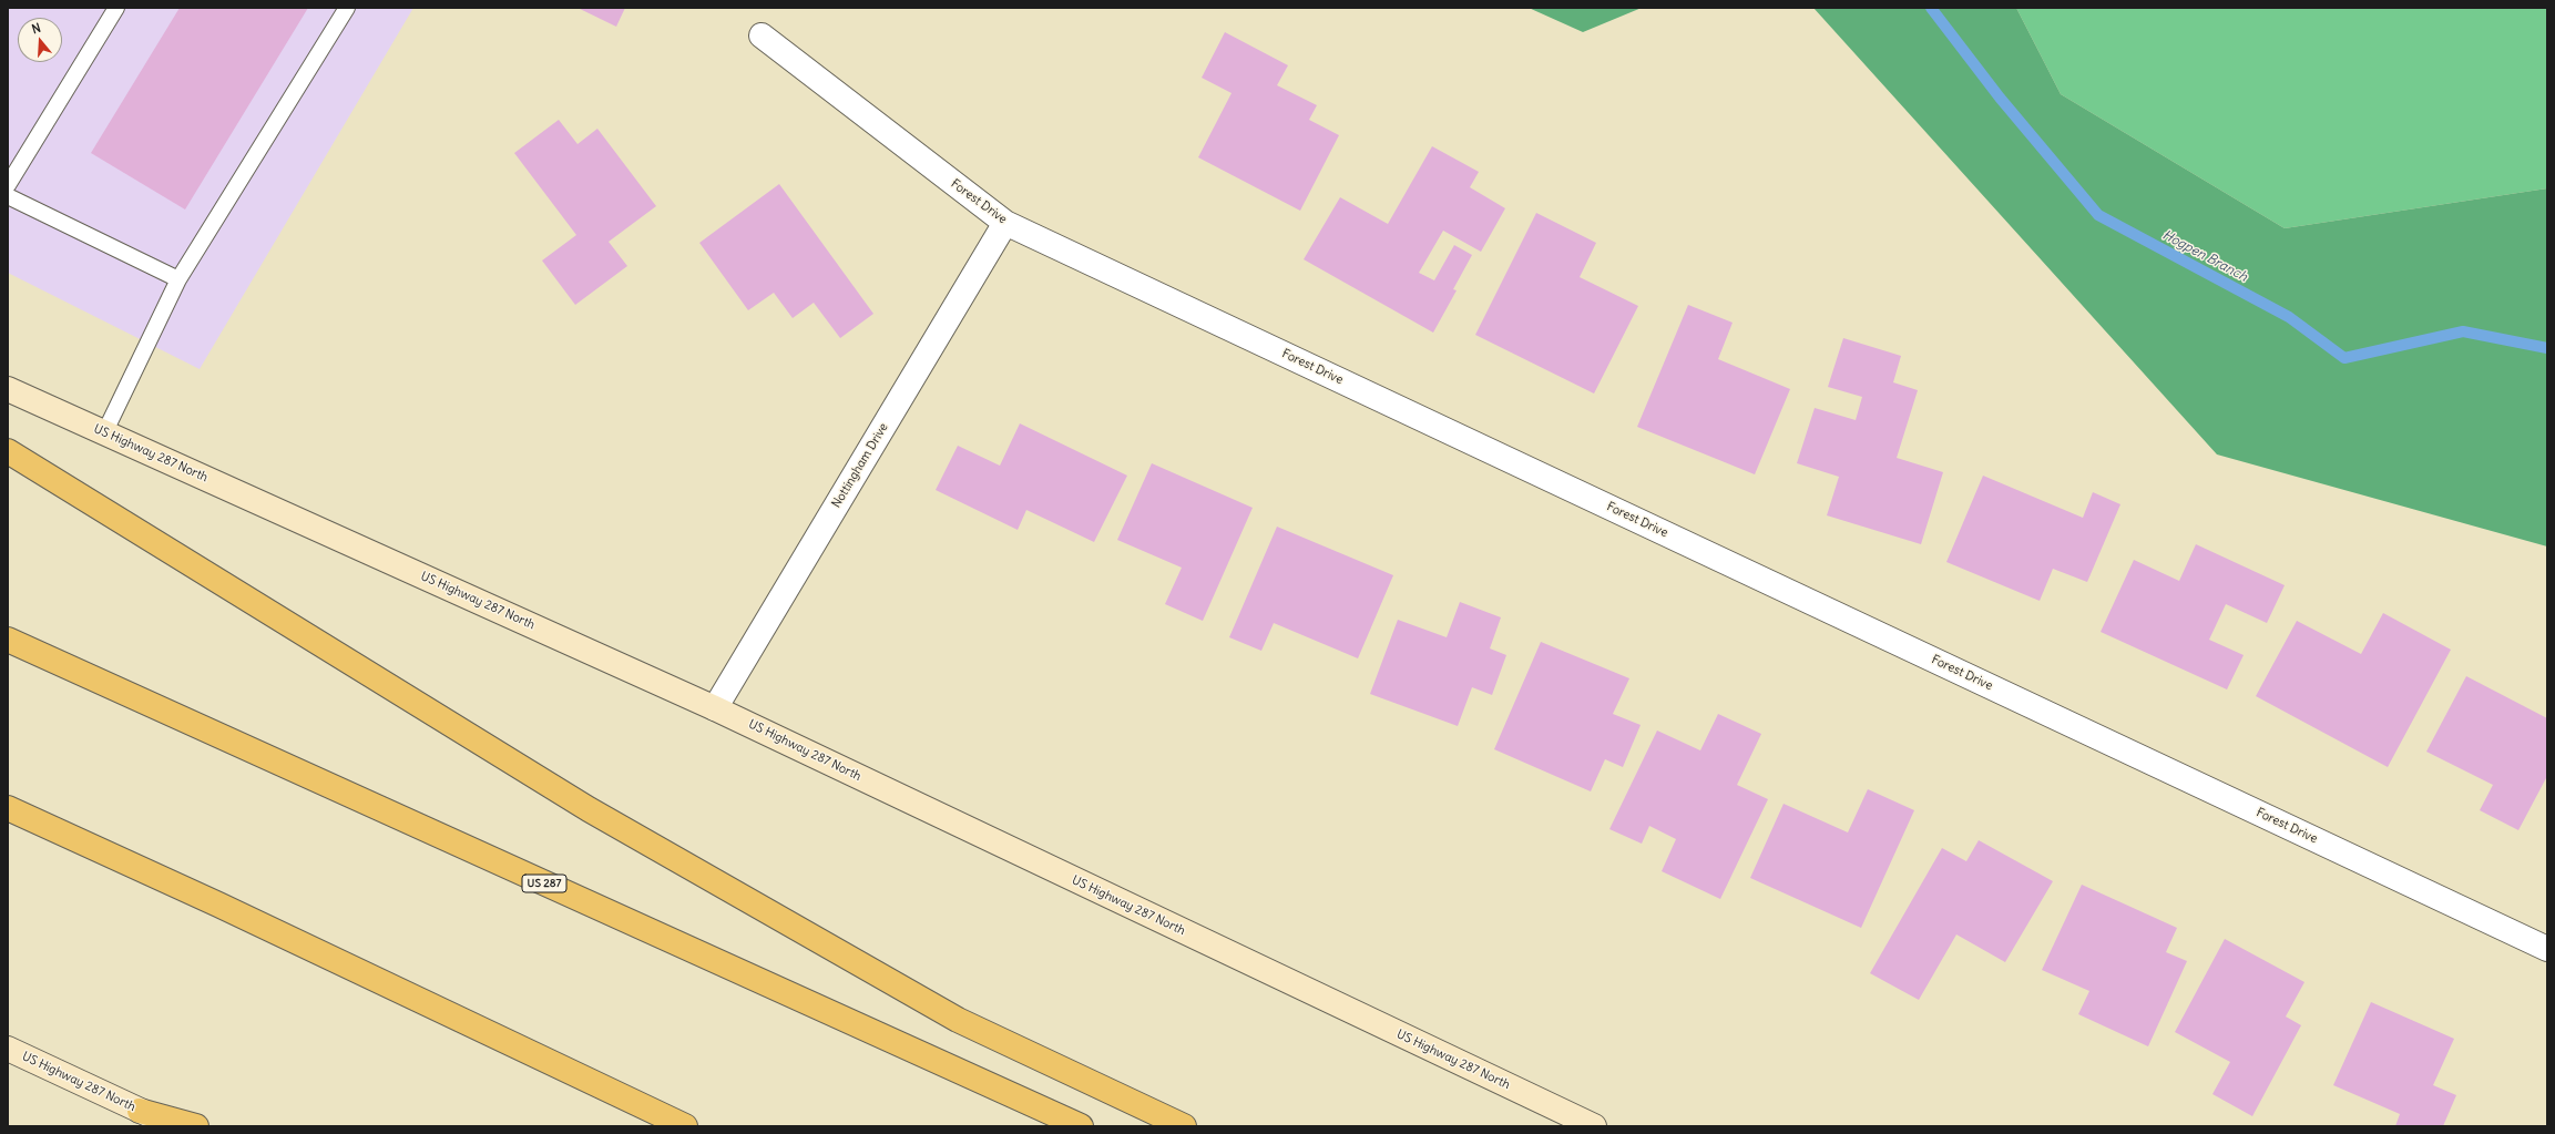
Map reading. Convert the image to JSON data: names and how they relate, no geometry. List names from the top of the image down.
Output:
{
  "streets": {
    "highway": ["US 287"],
    "main road": ["US Highway 287 North"],
    "street": ["Forest Drive", "Nottingham Drive"]
  },
  "crossings": [
    ["Forest Drive", "Nottingham Drive"],
    ["US Highway 287 North", "Nottingham Drive"]
  ],
  "water": ["Hogpen Branch"],
  "north": "top"
}
